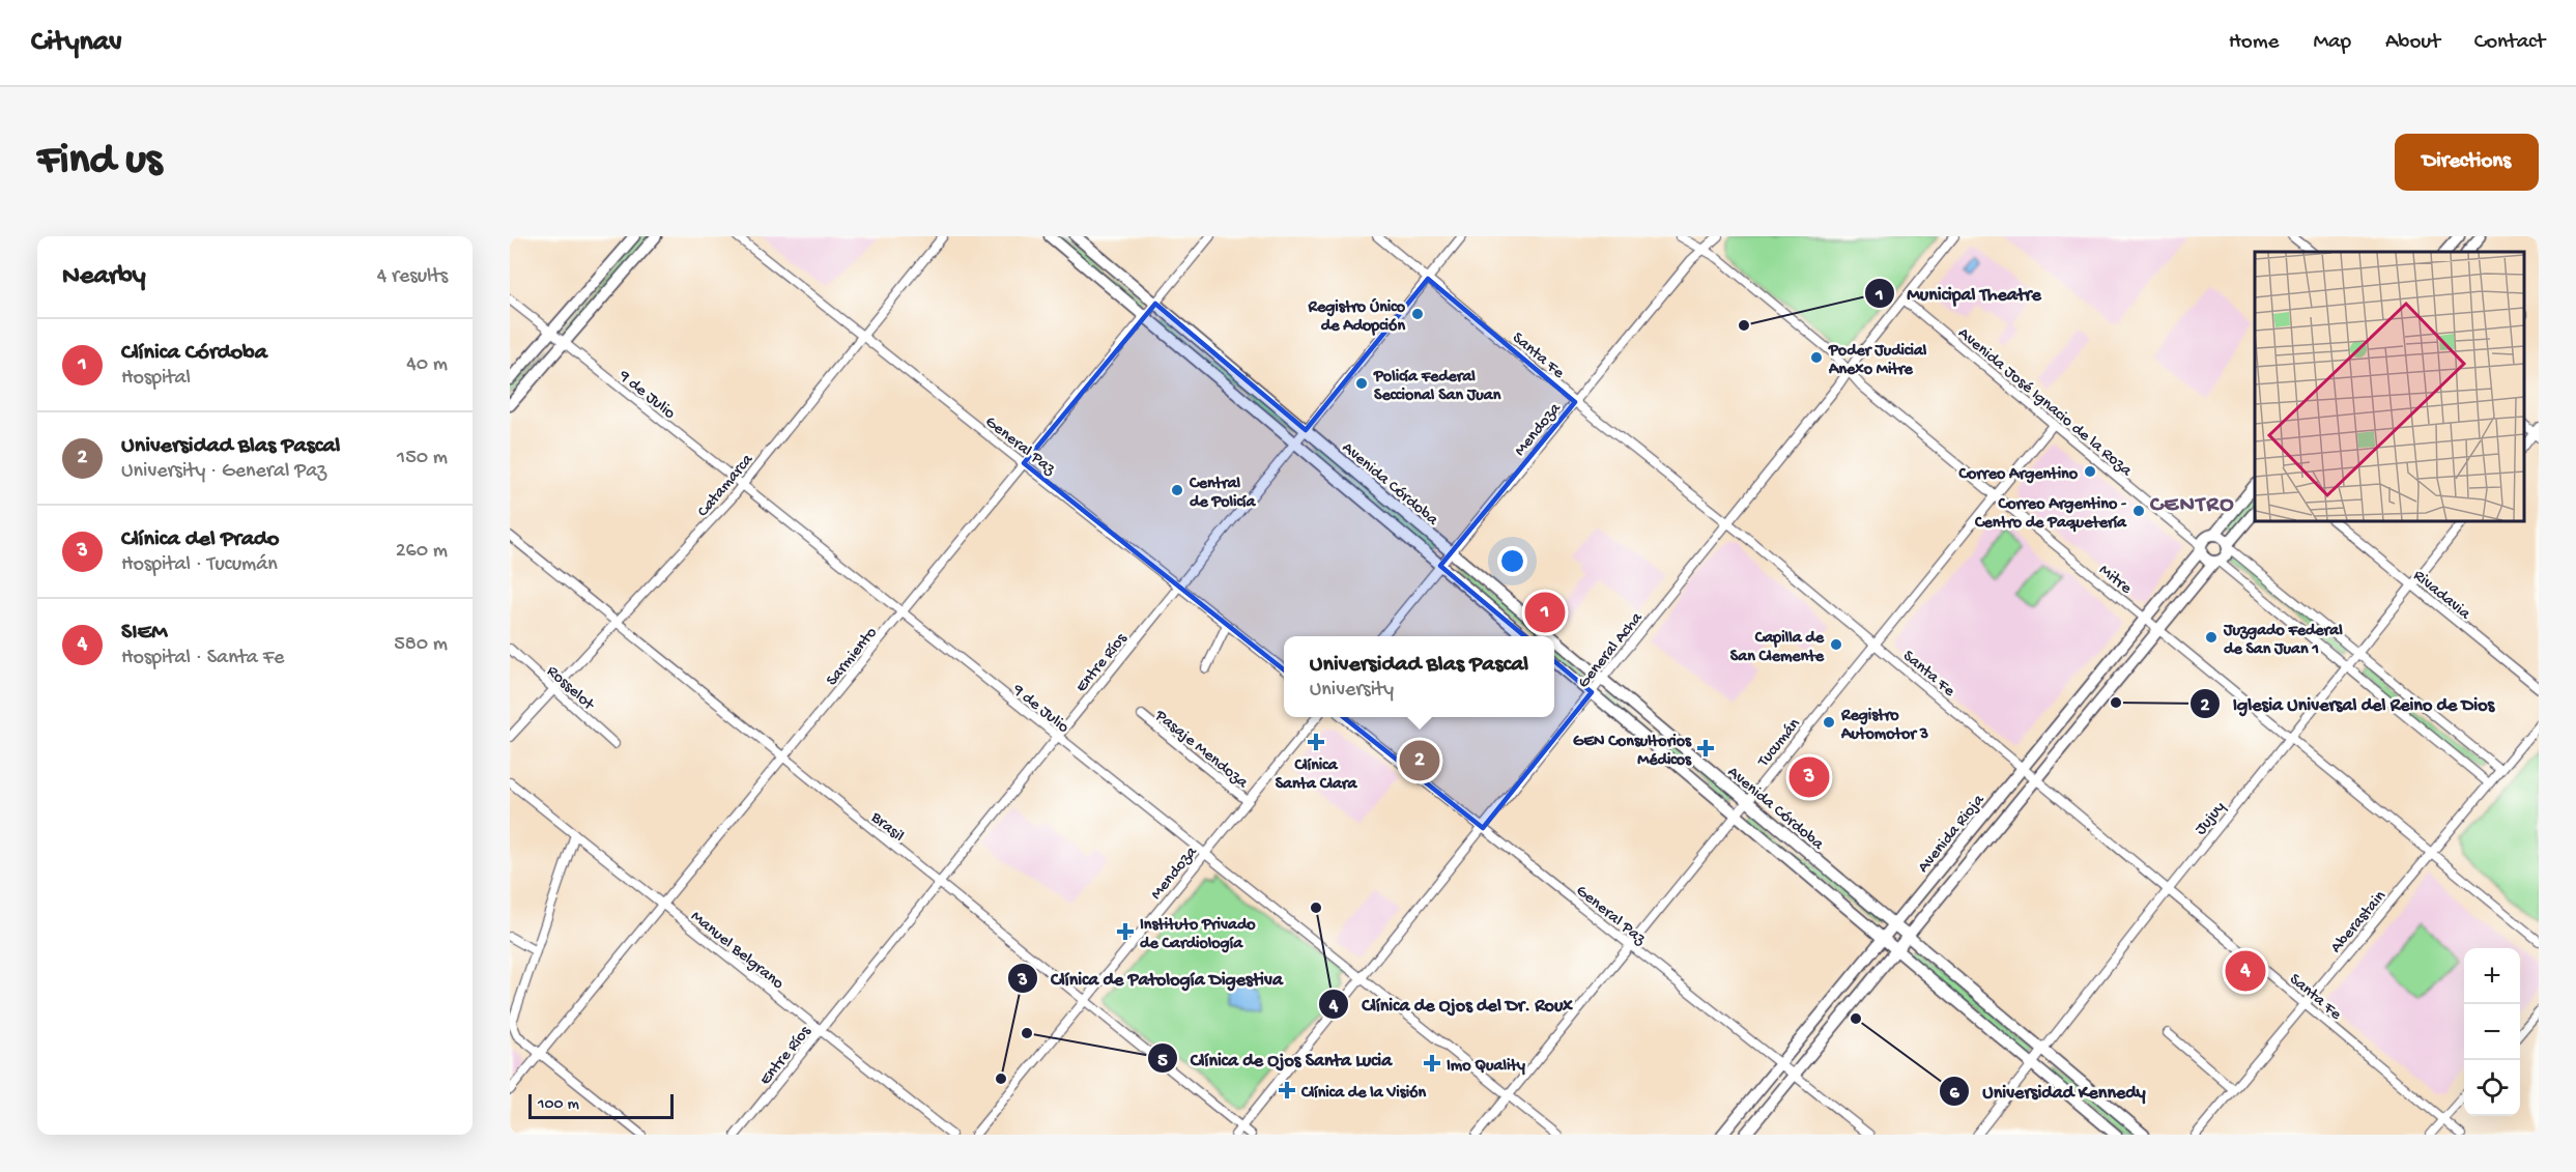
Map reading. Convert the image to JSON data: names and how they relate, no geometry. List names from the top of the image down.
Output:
{
  "streets": {
    "main road": ["Avenida Córdoba", "Avenida Rioja"],
    "street": [
      "Santa Fe",
      "9 de Julio",
      "Avenida José Ignacio de la Roza",
      "Mendoza",
      "General Paz",
      "Catamarca",
      "Mitre",
      "Rivadavia",
      "General Acha",
      "Sarmiento",
      "Entre Ríos",
      "Rosselot",
      "Tucumán",
      "Pasaje Mendoza",
      "Jujuy",
      "Brasil",
      "Aberastain",
      "Manuel Belgrano"
    ]
  },
  "crossings": [
    ["Santa Fe", "Mendoza"],
    ["Santa Fe", "General Acha"],
    ["Santa Fe", "Entre Ríos"],
    ["Santa Fe", "Tucumán"],
    ["Santa Fe", "Jujuy"],
    ["Santa Fe", "Avenida Rioja"],
    ["Santa Fe", "Aberastain"],
    ["9 de Julio", "Mendoza"],
    ["9 de Julio", "Catamarca"],
    ["9 de Julio", "General Acha"],
    ["9 de Julio", "Sarmiento"],
    ["9 de Julio", "Entre Ríos"],
    ["9 de Julio", "Tucumán"],
    ["Avenida José Ignacio de la Roza", "General Acha"],
    ["Avenida José Ignacio de la Roza", "Tucumán"],
    ["Avenida José Ignacio de la Roza", "Avenida Rioja"],
    ["Mendoza", "Avenida Córdoba"],
    ["Mendoza", "Mitre"],
    ["Mendoza", "Pasaje Mendoza"],
    ["Mendoza", "Brasil"],
    ["General Paz", "Catamarca"],
    ["General Paz", "General Acha"],
    ["General Paz", "Sarmiento"],
    ["General Paz", "Entre Ríos"],
    ["General Paz", "Tucumán"],
    ["General Paz", "Avenida Rioja"],
    ["Avenida Córdoba", "General Acha"],
    ["Avenida Córdoba", "Sarmiento"],
    ["Avenida Córdoba", "Entre Ríos"],
    ["Avenida Córdoba", "Tucumán"],
    ["Avenida Córdoba", "Jujuy"],
    ["Avenida Córdoba", "Avenida Rioja"],
    ["Catamarca", "Rosselot"],
    ["Catamarca", "Brasil"],
    ["Mitre", "General Acha"],
    ["Mitre", "Tucumán"],
    ["Mitre", "Jujuy"],
    ["Mitre", "Avenida Rioja"],
    ["Mitre", "Aberastain"],
    ["Rivadavia", "Jujuy"],
    ["General Acha", "Brasil"],
    ["Sarmiento", "Brasil"],
    ["Sarmiento", "Manuel Belgrano"],
    ["Entre Ríos", "Brasil"],
    ["Entre Ríos", "Manuel Belgrano"]
  ],
  "districts": ["CENTRO"],
  "places": {
    "other": [
      "Registro Único de Adopción",
      "Municipal Theatre",
      "Poder Judicial Anexo Mitre",
      "Policía Federal Seccional San Juan",
      "Correo Argentino",
      "Central de Policía",
      "Correo Argentino - Centro de Paquetería",
      "Juzgado Federal de San Juan 1",
      "Capilla de San Clemente",
      "Iglesia Universal del Reino de Dios",
      "Registro Automotor 3",
      "Clínica de Ojos del Dr. Roux",
      "Universidad Kennedy",
      "Clínica de Ojos Santa Lucia",
      "Clínica de Patología Digestiva"
    ],
    "health": [
      "Clínica Santa Clara",
      "GEN Consultorios Médicos",
      "Instituto Privado de Cardiología",
      "Imo Quality",
      "Clínica de la Visión"
    ]
  },
  "scale_bar": "100 m",
  "page": {
    "header": "Citynav",
    "nav": [
      "Home",
      "Map",
      "About",
      "Contact"
    ],
    "buttons": "Directions",
    "title": "Find us",
    "heading": ["Nearby", "4 results"],
    "list": [
      {
        "mark": "1",
        "name": "Clínica Córdoba",
        "note": "Hospital",
        "value": "40 m"
      },
      {
        "mark": "2",
        "name": "Universidad Blas Pascal",
        "note": "University · General Paz",
        "value": "150 m"
      },
      {
        "mark": "3",
        "name": "Clínica del Prado",
        "note": "Hospital · Tucumán",
        "value": "260 m"
      },
      {
        "mark": "4",
        "name": "SIEM",
        "note": "Hospital · Santa Fe",
        "value": "580 m"
      }
    ],
    "pins": [
      "1",
      "2",
      "3",
      "4"
    ],
    "popup": ["Universidad Blas Pascal", "University"],
    "map_buttons": ["+", "−"],
    "scale": "100 m"
  }
}
